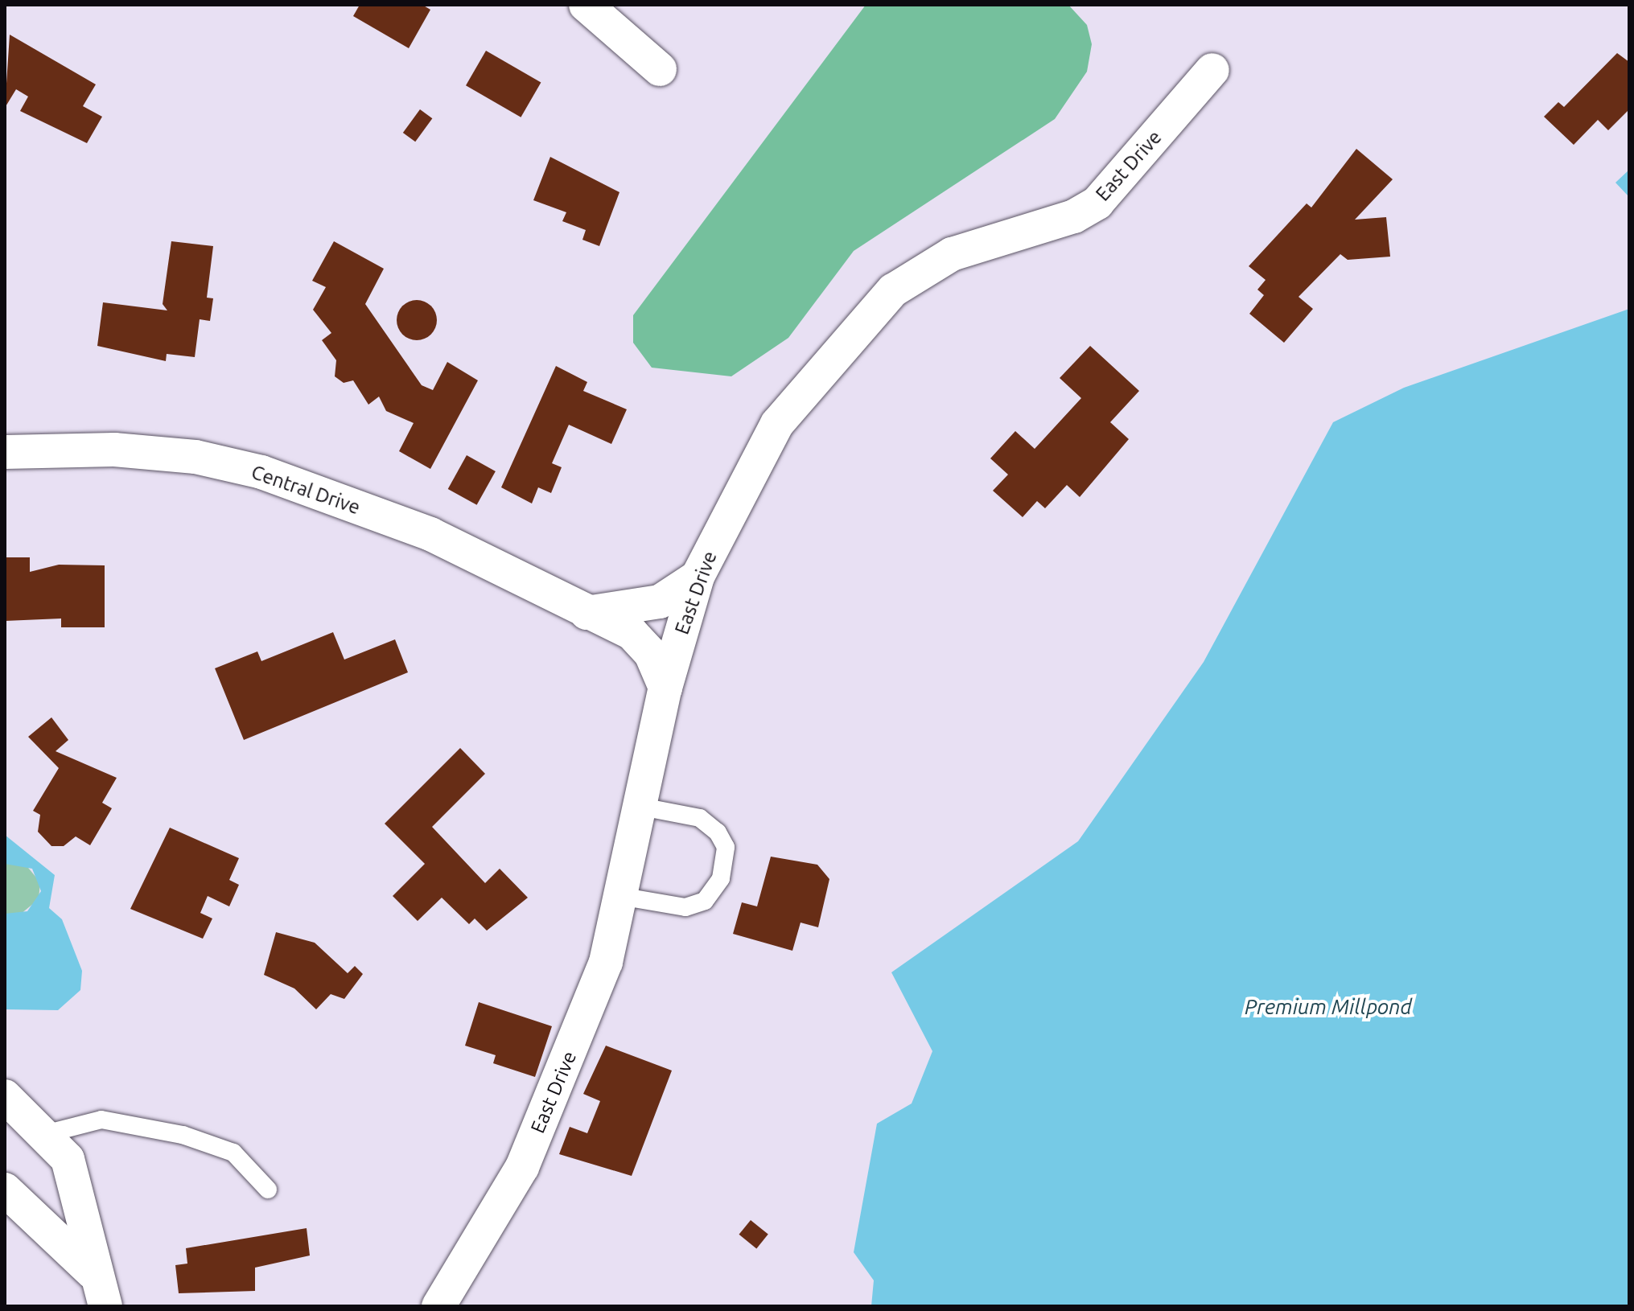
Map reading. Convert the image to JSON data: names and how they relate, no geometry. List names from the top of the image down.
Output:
{
  "streets": {
    "street": ["East Drive", "Central Drive"]
  },
  "crossings": [
    ["East Drive", "Central Drive"]
  ],
  "water": ["Premium Millpond"]
}
